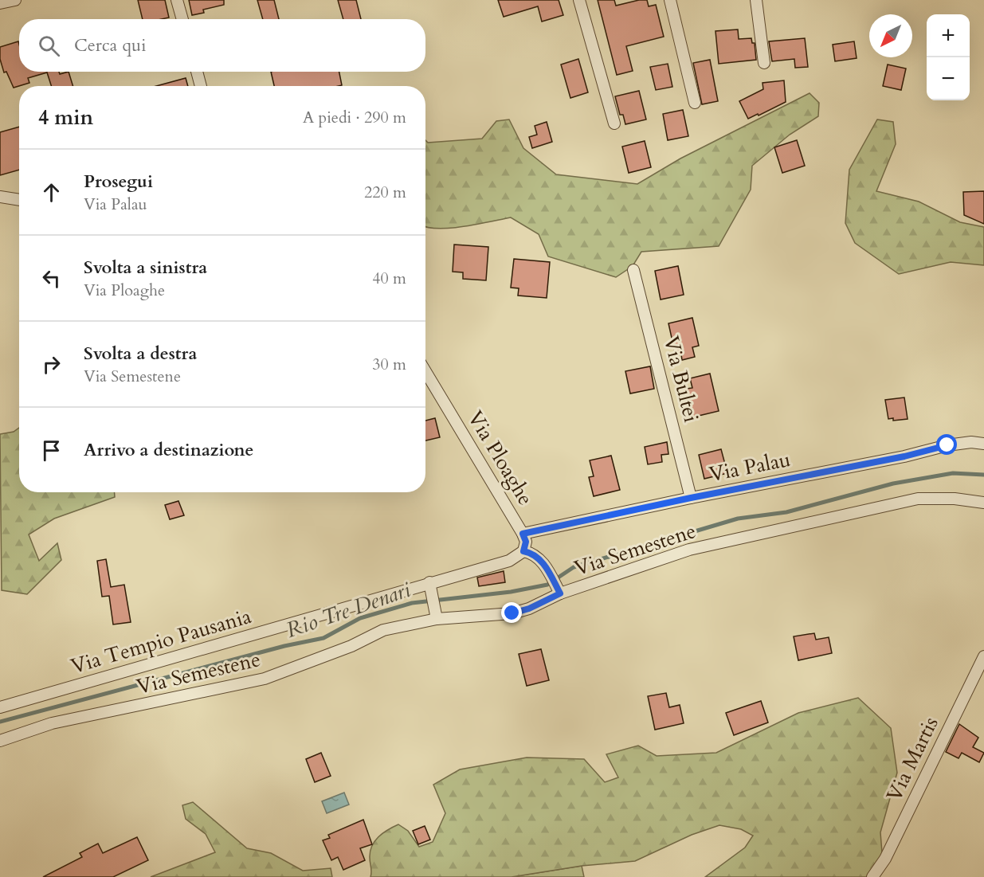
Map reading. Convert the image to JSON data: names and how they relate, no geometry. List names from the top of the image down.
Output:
{
  "streets": {
    "street": [
      "Via Bultei",
      "Via Ploaghe",
      "Via Palau",
      "Via Semestene",
      "Via Tempio Pausania",
      "Via Martis"
    ]
  },
  "crossings": [
    ["Via Bultei", "Via Palau"],
    ["Via Ploaghe", "Via Palau"],
    ["Via Ploaghe", "Via Tempio Pausania"]
  ],
  "water": ["Rio Tre Denari"],
  "north": "bottom left",
  "page": {
    "map_buttons": ["+", "−"],
    "search": "Cerca qui",
    "heading": ["4 min", "A piedi · 290 m"],
    "list": [
      ["Prosegui", "Via Palau", "220 m"],
      ["Svolta a sinistra", "Via Ploaghe", "40 m"],
      ["Svolta a destra", "Via Semestene", "30 m"],
      "Arrivo a destinazione"
    ]
  }
}
